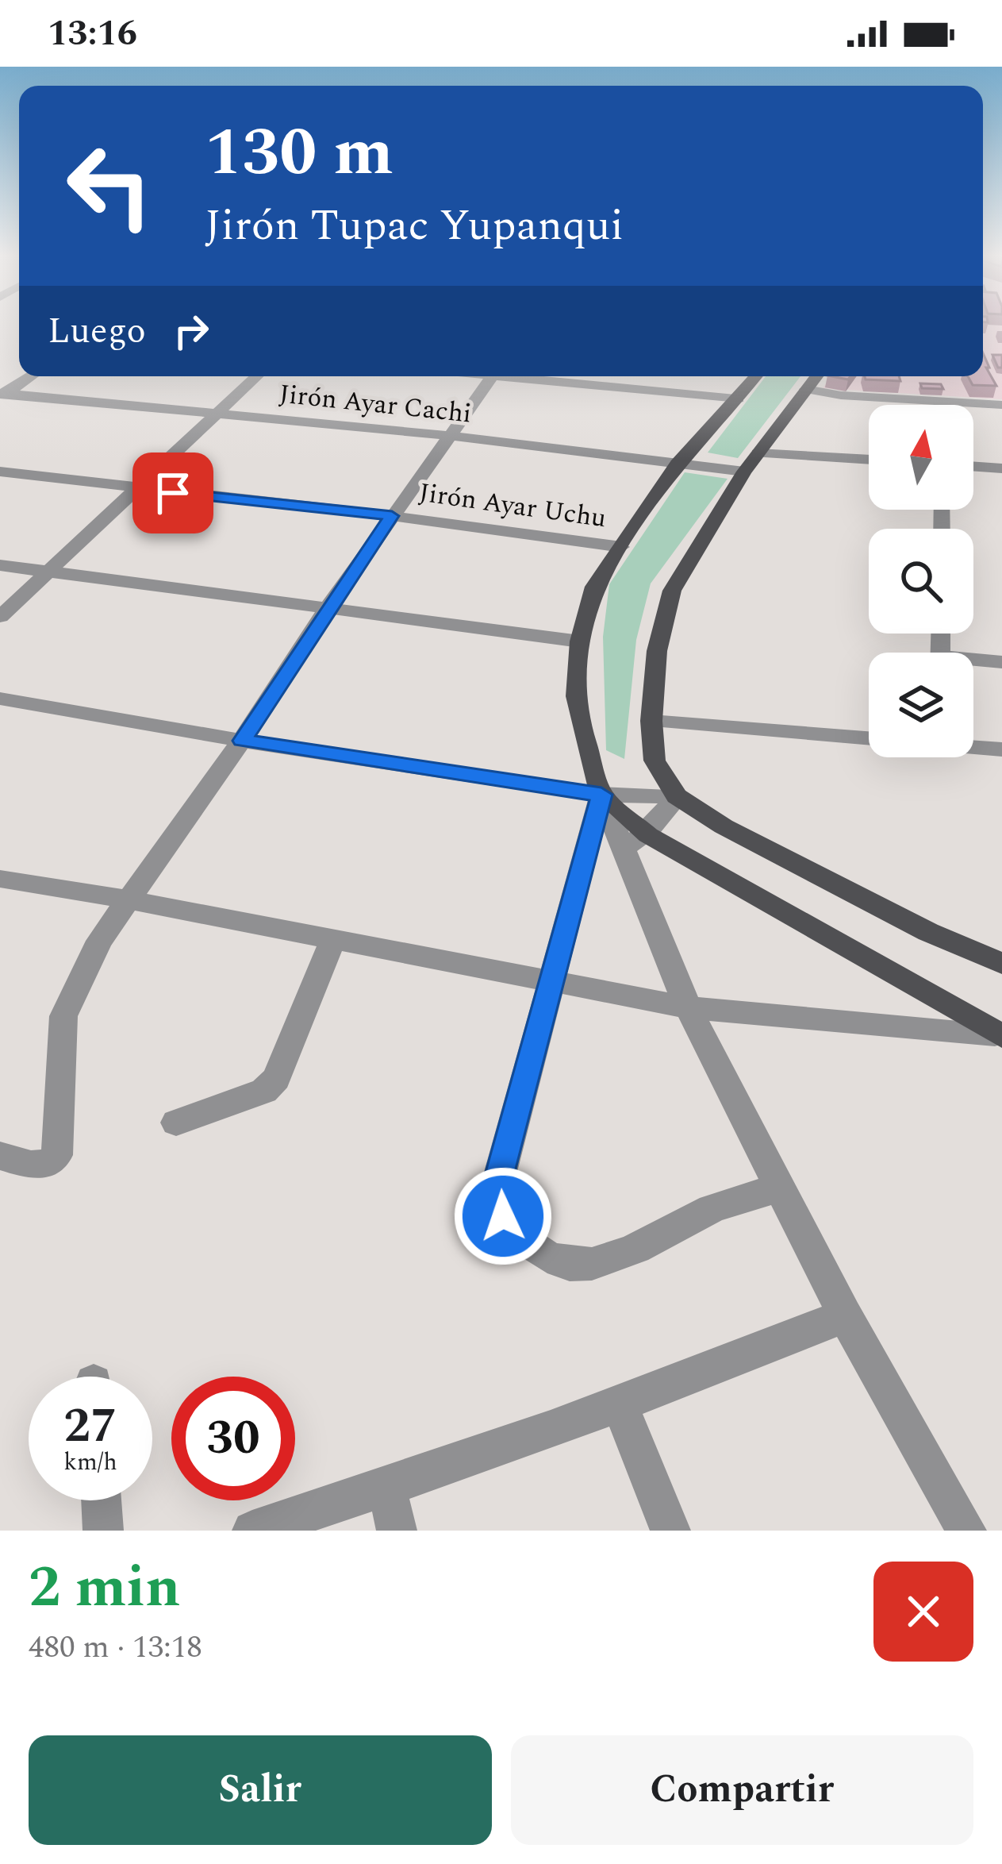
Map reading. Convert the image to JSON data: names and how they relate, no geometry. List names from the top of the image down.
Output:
{
  "streets": {
    "street": ["Jirón Ayar Cachi", "Jirón Ayar Uchu"]
  },
  "north": "top",
  "page": {
    "status": "13:16",
    "turn": ["130 m", "Jirón Tupac Yupanqui"],
    "then": "Luego",
    "speed": "27 km/h",
    "limit": "30",
    "heading": ["2 min", "480 m · 13:18"],
    "buttons": ["Salir", "Compartir"]
  }
}
